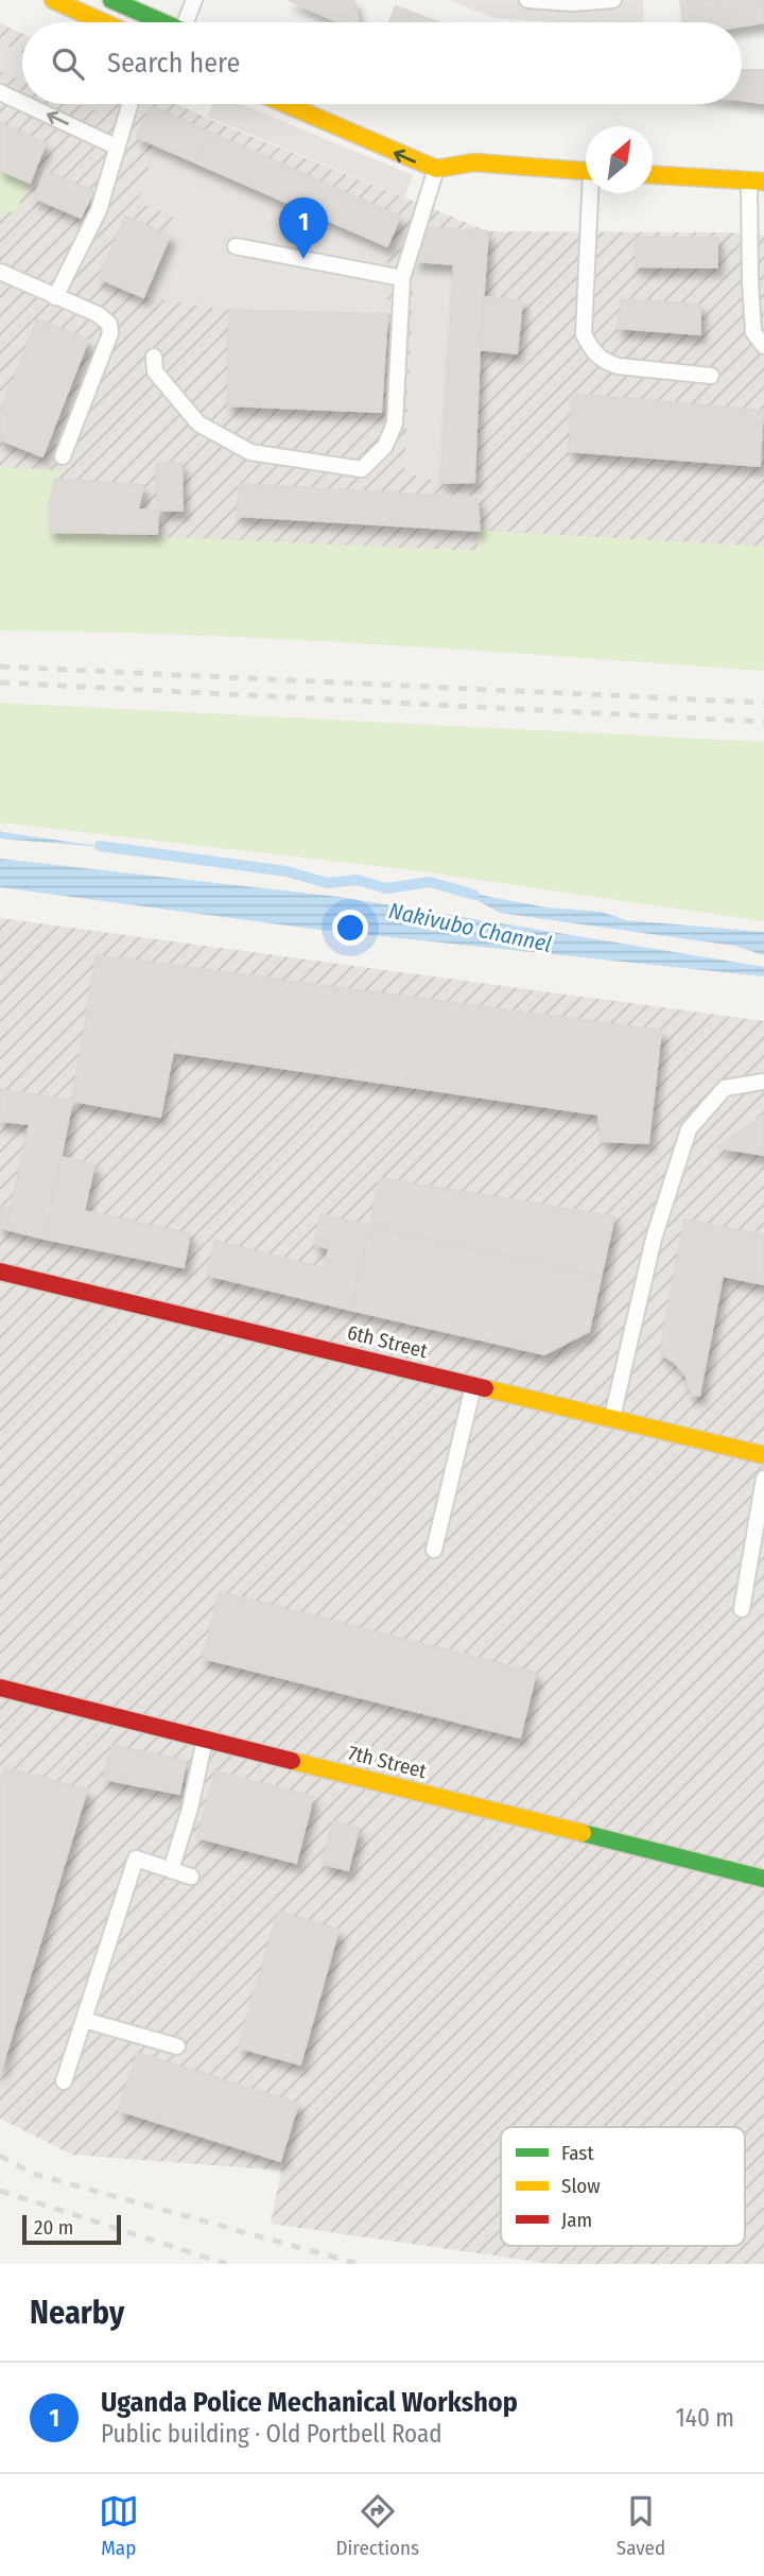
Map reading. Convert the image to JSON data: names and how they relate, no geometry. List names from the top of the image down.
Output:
{
  "streets": {
    "street": ["6th Street", "7th Street"]
  },
  "water": ["Nakivubo Channel"],
  "legend": ["Fast", "Slow", "Jam"],
  "scale_bar": "20 m",
  "north": "top right",
  "page": {
    "search": "Search here",
    "pins": "1",
    "scale": "20 m",
    "heading": "Nearby",
    "list": [
      {
        "mark": "1",
        "name": "Uganda Police Mechanical Workshop",
        "note": "Public building · Old Portbell Road",
        "value": "140 m"
      }
    ],
    "nav": ["Map", "Directions", "Saved"]
  }
}
